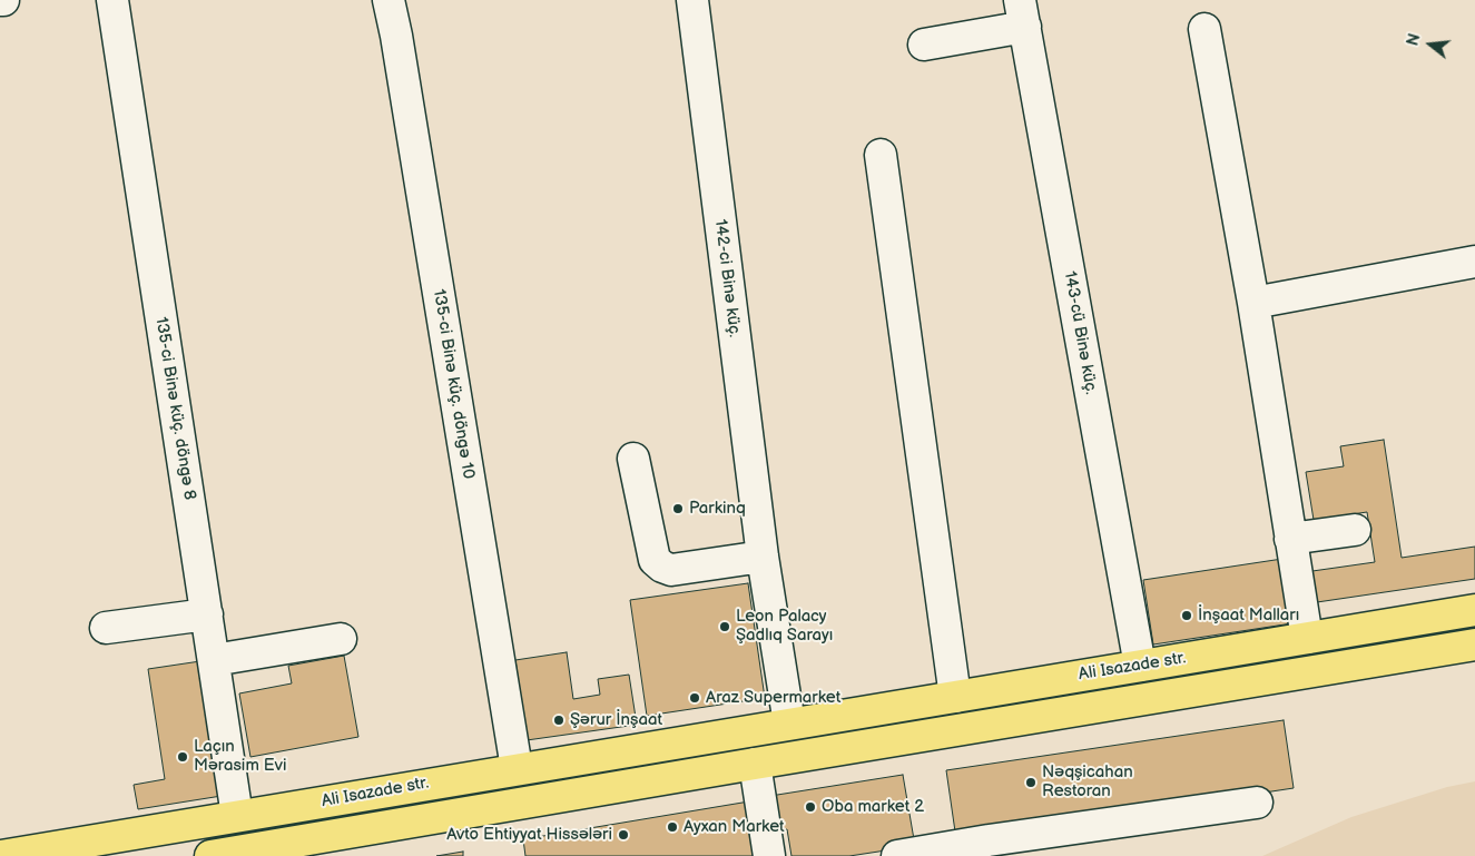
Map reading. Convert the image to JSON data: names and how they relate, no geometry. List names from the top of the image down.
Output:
{
  "streets": {
    "main road": ["Ali Isazade str."],
    "street": [
      "142-ci Binə küç.",
      "143-cü Binə küç.",
      "135-ci Binə küç. döngə 10",
      "135-ci Binə küç. döngə 8"
    ]
  },
  "crossings": [
    ["142-ci Binə küç.", "Ali Isazade str."],
    ["143-cü Binə küç.", "Ali Isazade str."],
    ["135-ci Binə küç. döngə 10", "Ali Isazade str."],
    ["135-ci Binə küç. döngə 8", "Ali Isazade str."]
  ],
  "places": [
    "Parkinq",
    "İnşaat Malları",
    "Leon Palaсу Şadlıq Sarayı",
    "Araz Supermarket",
    "Şərur İnşaat",
    "Laçın Mərasim Evi",
    "Nəqşicahan Restoran",
    "Oba market 2",
    "Ayxan Market",
    "Avto Ehtiyyat Hissələri"
  ],
  "north": "left"
}
